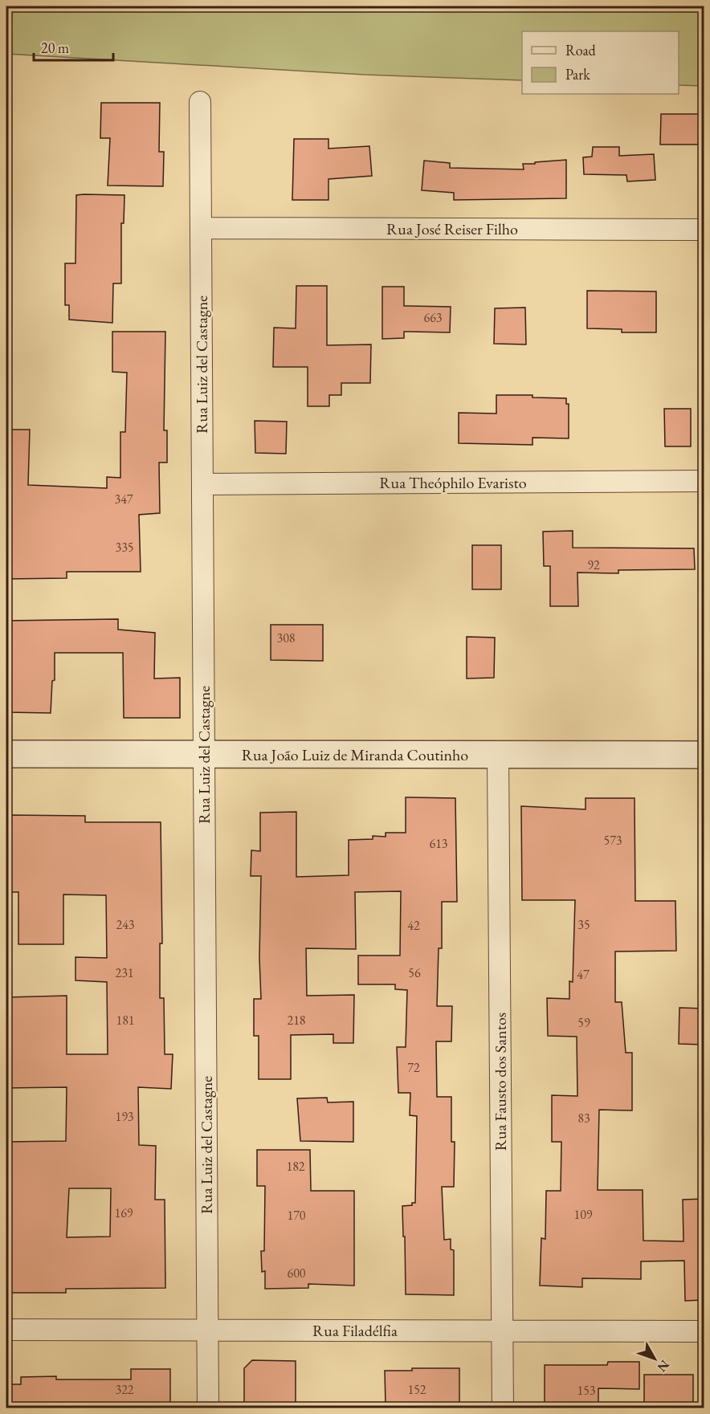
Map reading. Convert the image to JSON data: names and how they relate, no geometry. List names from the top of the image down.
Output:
{
  "streets": {
    "street": [
      "Rua José Reiser Filho",
      "Rua Luiz del Castagne",
      "Rua Theóphilo Evaristo",
      "Rua João Luiz de Miranda Coutinho",
      "Rua Fausto dos Santos",
      "Rua Filadélfia"
    ]
  },
  "crossings": [
    ["Rua José Reiser Filho", "Rua Luiz del Castagne"],
    ["Rua Luiz del Castagne", "Rua Theóphilo Evaristo"],
    ["Rua Luiz del Castagne", "Rua João Luiz de Miranda Coutinho"],
    ["Rua Luiz del Castagne", "Rua Filadélfia"],
    ["Rua João Luiz de Miranda Coutinho", "Rua Fausto dos Santos"],
    ["Rua Fausto dos Santos", "Rua Filadélfia"]
  ],
  "house_numbers": [
    "663",
    "347",
    "335",
    "92",
    "308",
    "573",
    "613",
    "243",
    "35",
    "42",
    "231",
    "56",
    "47",
    "181",
    "218",
    "59",
    "72",
    "193",
    "83",
    "182",
    "169",
    "109",
    "170",
    "600",
    "322",
    "152",
    "153"
  ],
  "legend": ["Road", "Park"],
  "scale_bar": "20 m",
  "north": "bottom right"
}
